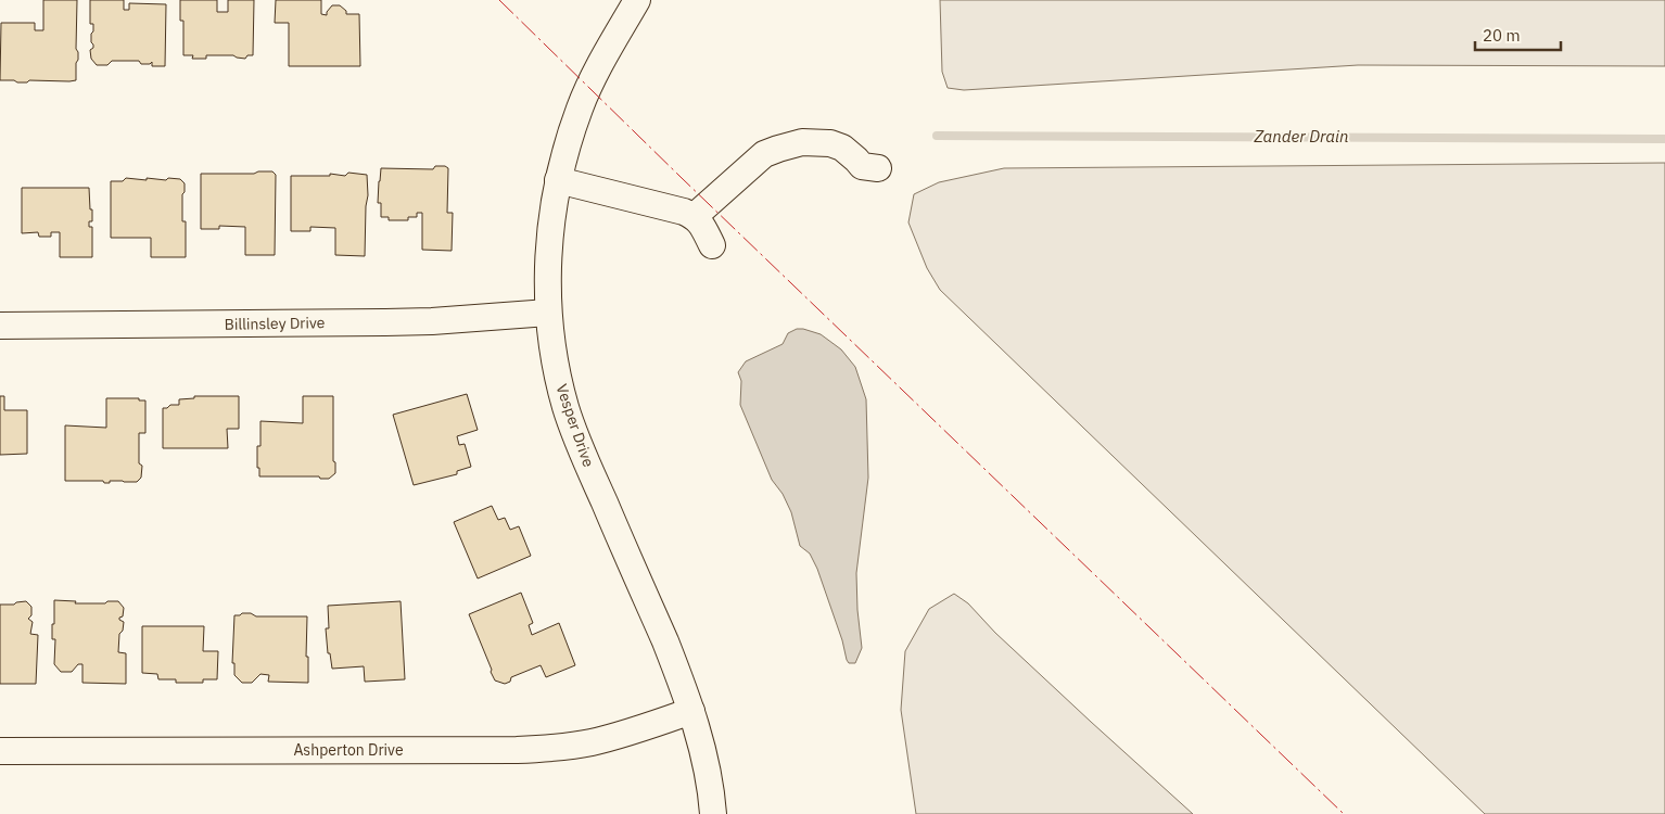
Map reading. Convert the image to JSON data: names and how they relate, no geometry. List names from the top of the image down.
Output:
{
  "streets": {
    "street": ["Billinsley Drive", "Vesper Drive", "Ashperton Drive"]
  },
  "crossings": [
    ["Billinsley Drive", "Vesper Drive"],
    ["Vesper Drive", "Ashperton Drive"]
  ],
  "water": ["Zander Drain"],
  "scale_bar": "20 m"
}
